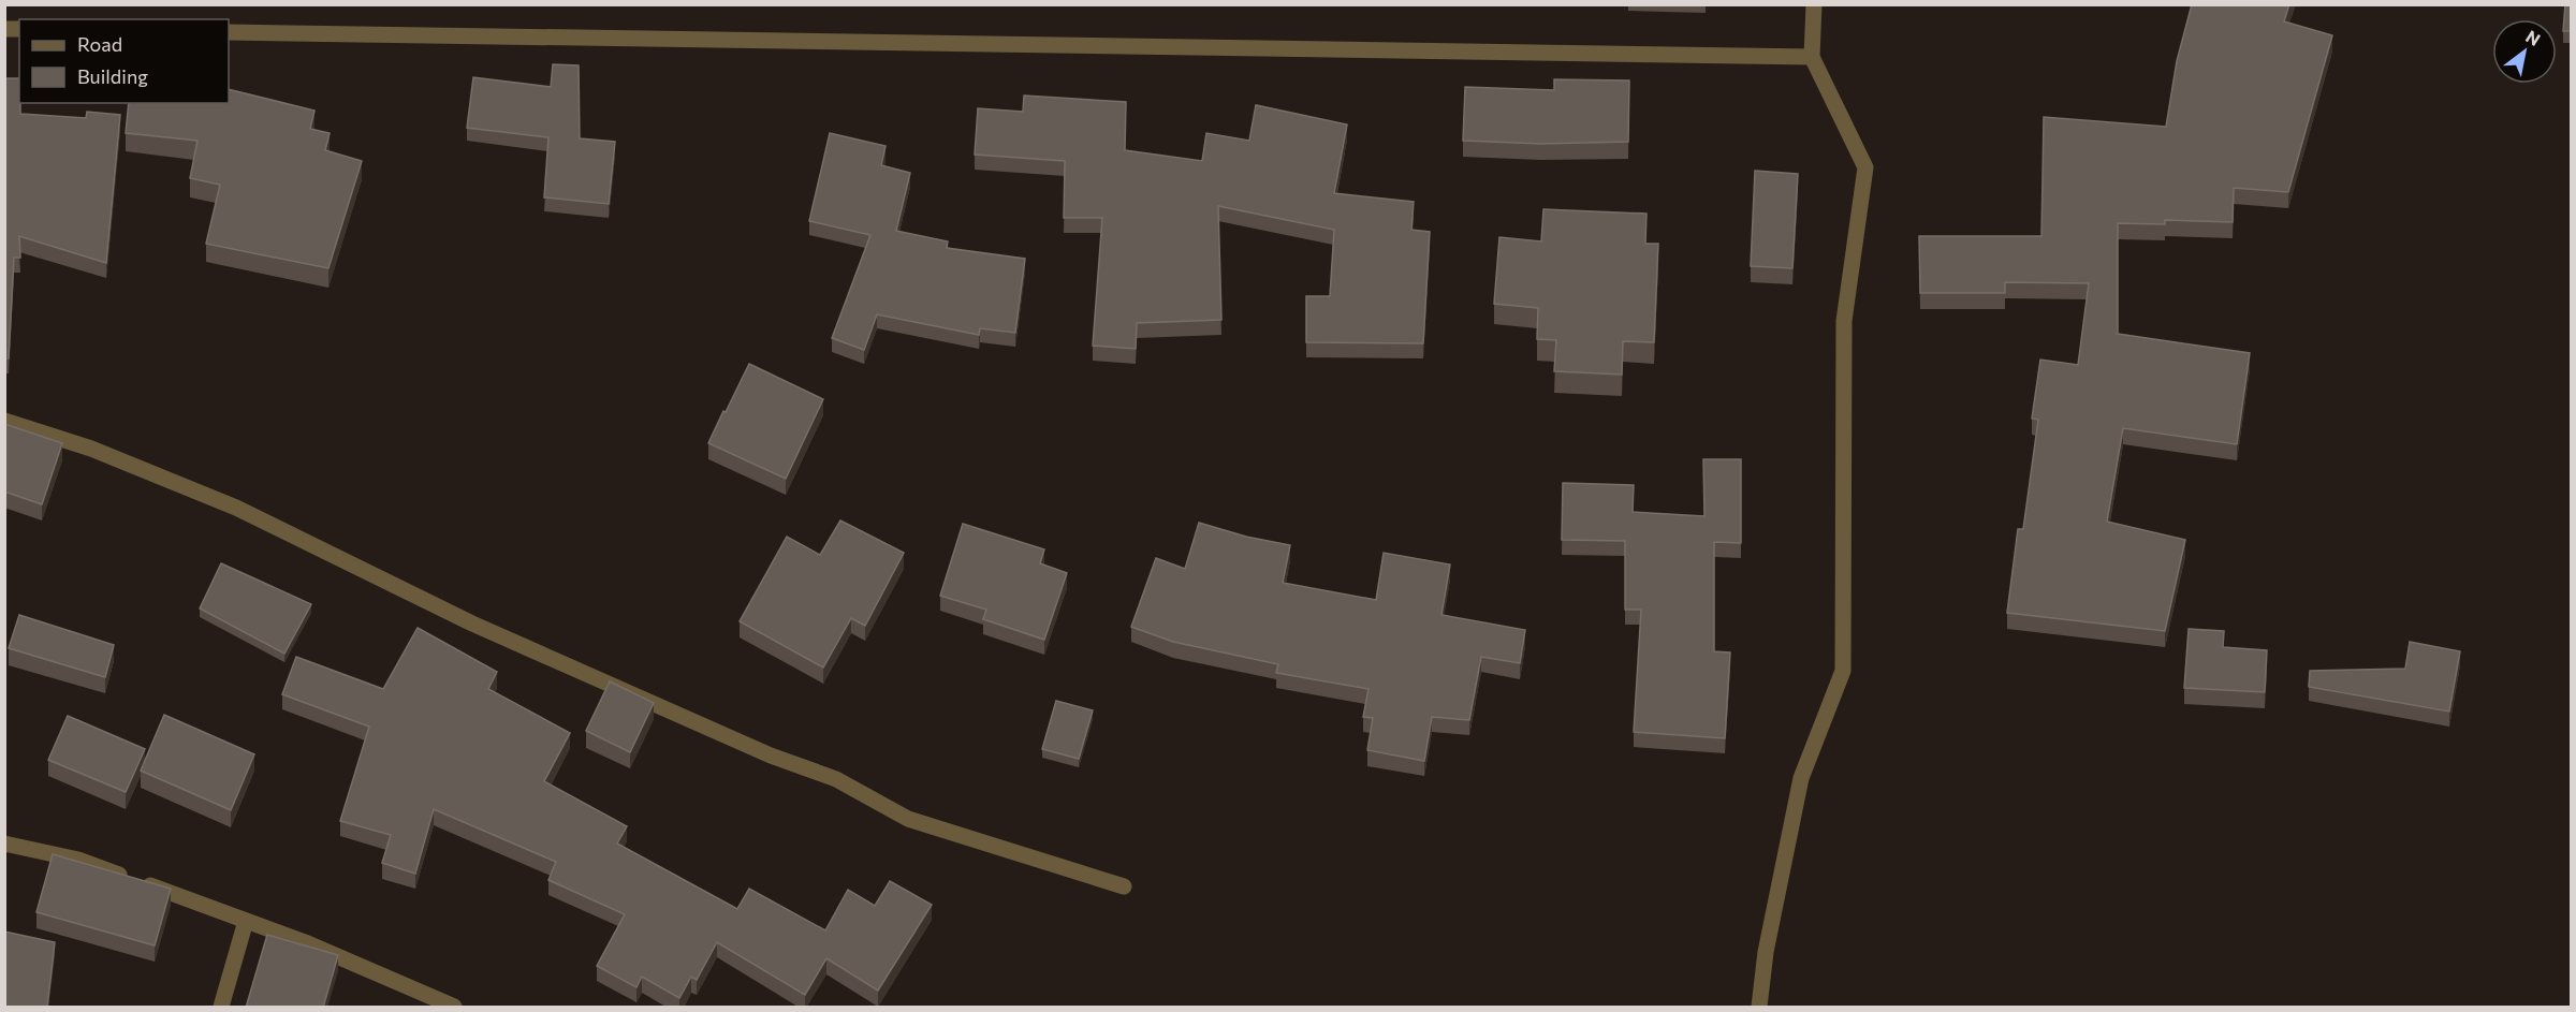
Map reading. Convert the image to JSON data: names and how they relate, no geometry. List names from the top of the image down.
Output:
{
  "legend": ["Road", "Building"],
  "north": "top right"
}
